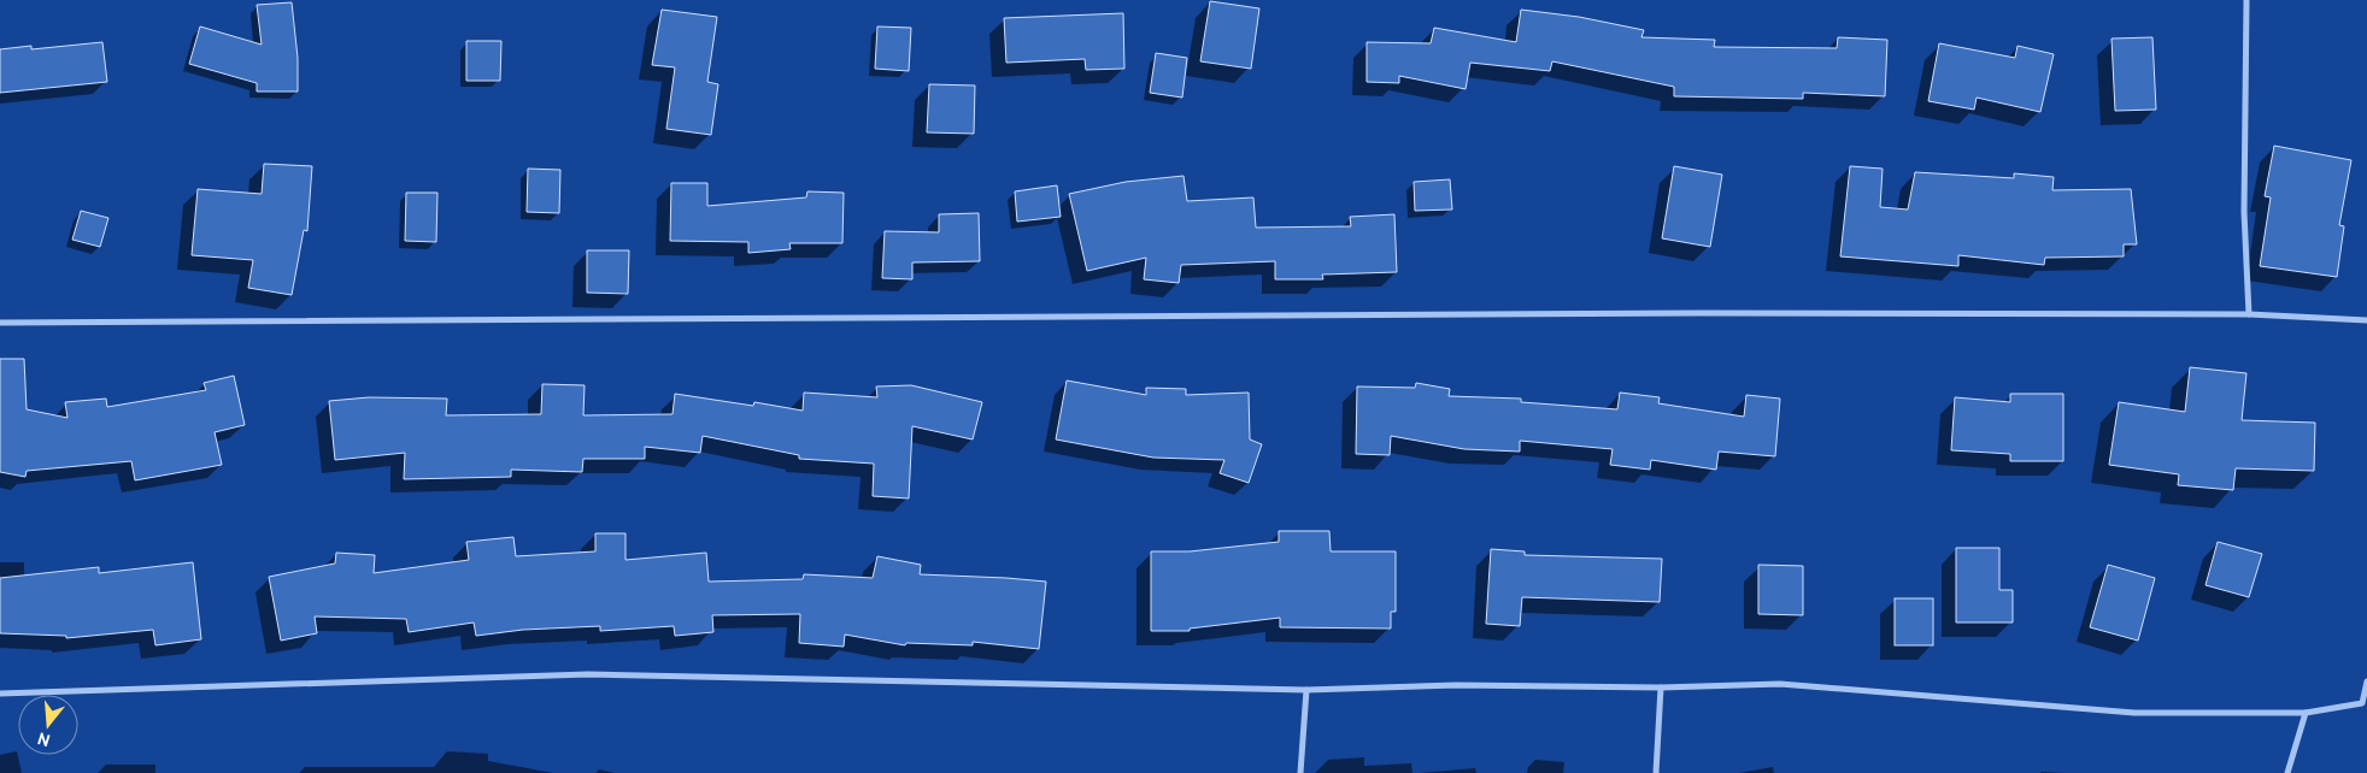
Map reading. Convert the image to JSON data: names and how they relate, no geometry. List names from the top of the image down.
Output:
{
  "north": "bottom"
}
